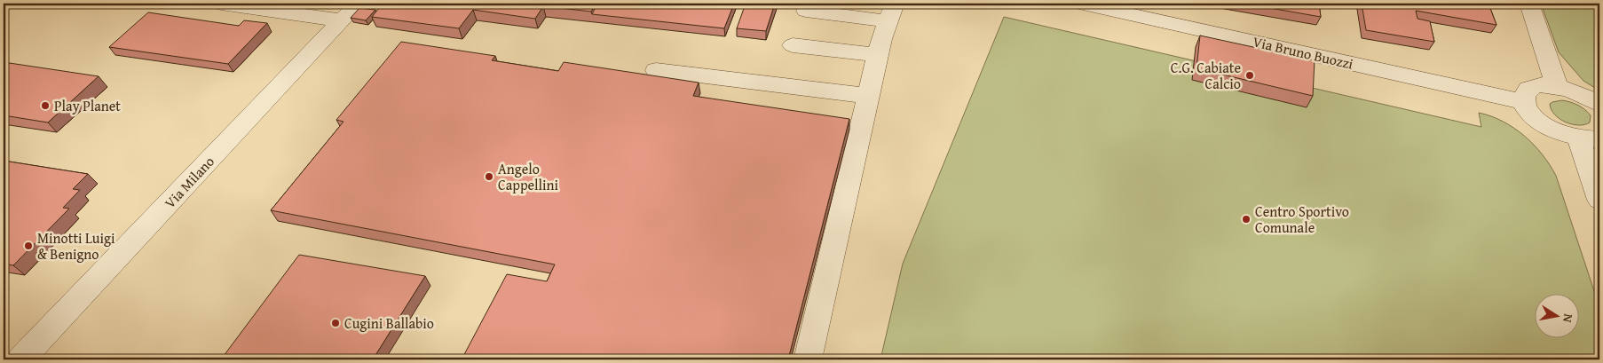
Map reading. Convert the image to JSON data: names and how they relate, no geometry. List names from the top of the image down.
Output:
{
  "streets": {
    "street": ["Via Bruno Buozzi", "Via Milano"]
  },
  "places": [
    "C.G. Cabiate Calcio",
    "Play Planet",
    "Angelo Cappellini",
    "Centro Sportivo Comunale",
    "Minotti Luigi & Benigno",
    "Cugini Ballabio"
  ],
  "north": "right"
}
